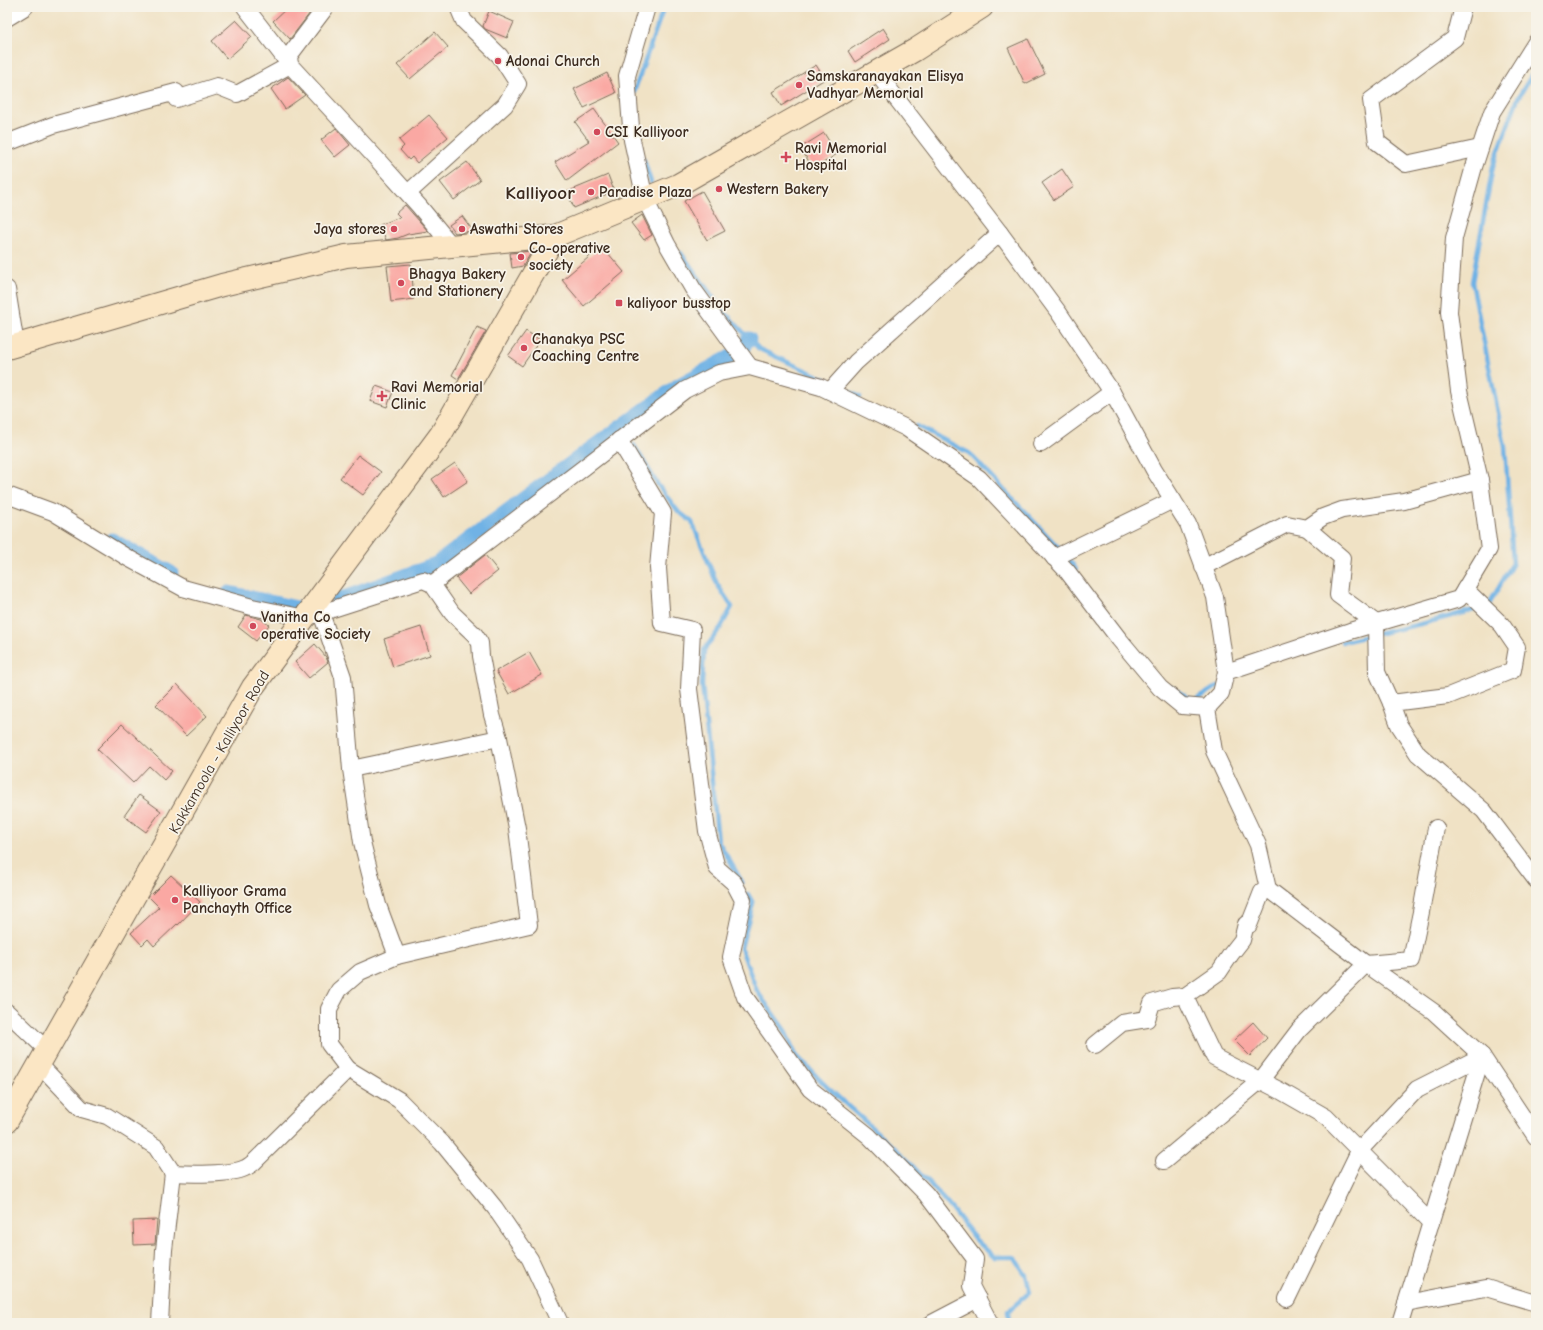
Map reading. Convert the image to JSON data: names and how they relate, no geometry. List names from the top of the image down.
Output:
{
  "streets": {
    "main road": ["Kakkamoola - Kalliyoor Road"]
  },
  "districts": ["Kalliyoor"],
  "places": {
    "other": [
      "Adonai Church",
      "Samskaranayakan Elisya Vadhyar Memorial",
      "CSI Kalliyoor",
      "Western Bakery",
      "Paradise Plaza",
      "Jaya stores",
      "Aswathi Stores",
      "Co-operative society",
      "Bhagya Bakery and Stationery",
      "Chanakya PSC Coaching Centre",
      "Vanitha Co operative Society",
      "Kalliyoor Grama Panchayth Office"
    ],
    "health": ["Ravi Memorial Hospital", "Ravi Memorial Clinic"],
    "transit": ["kaliyoor busstop"]
  }
}
